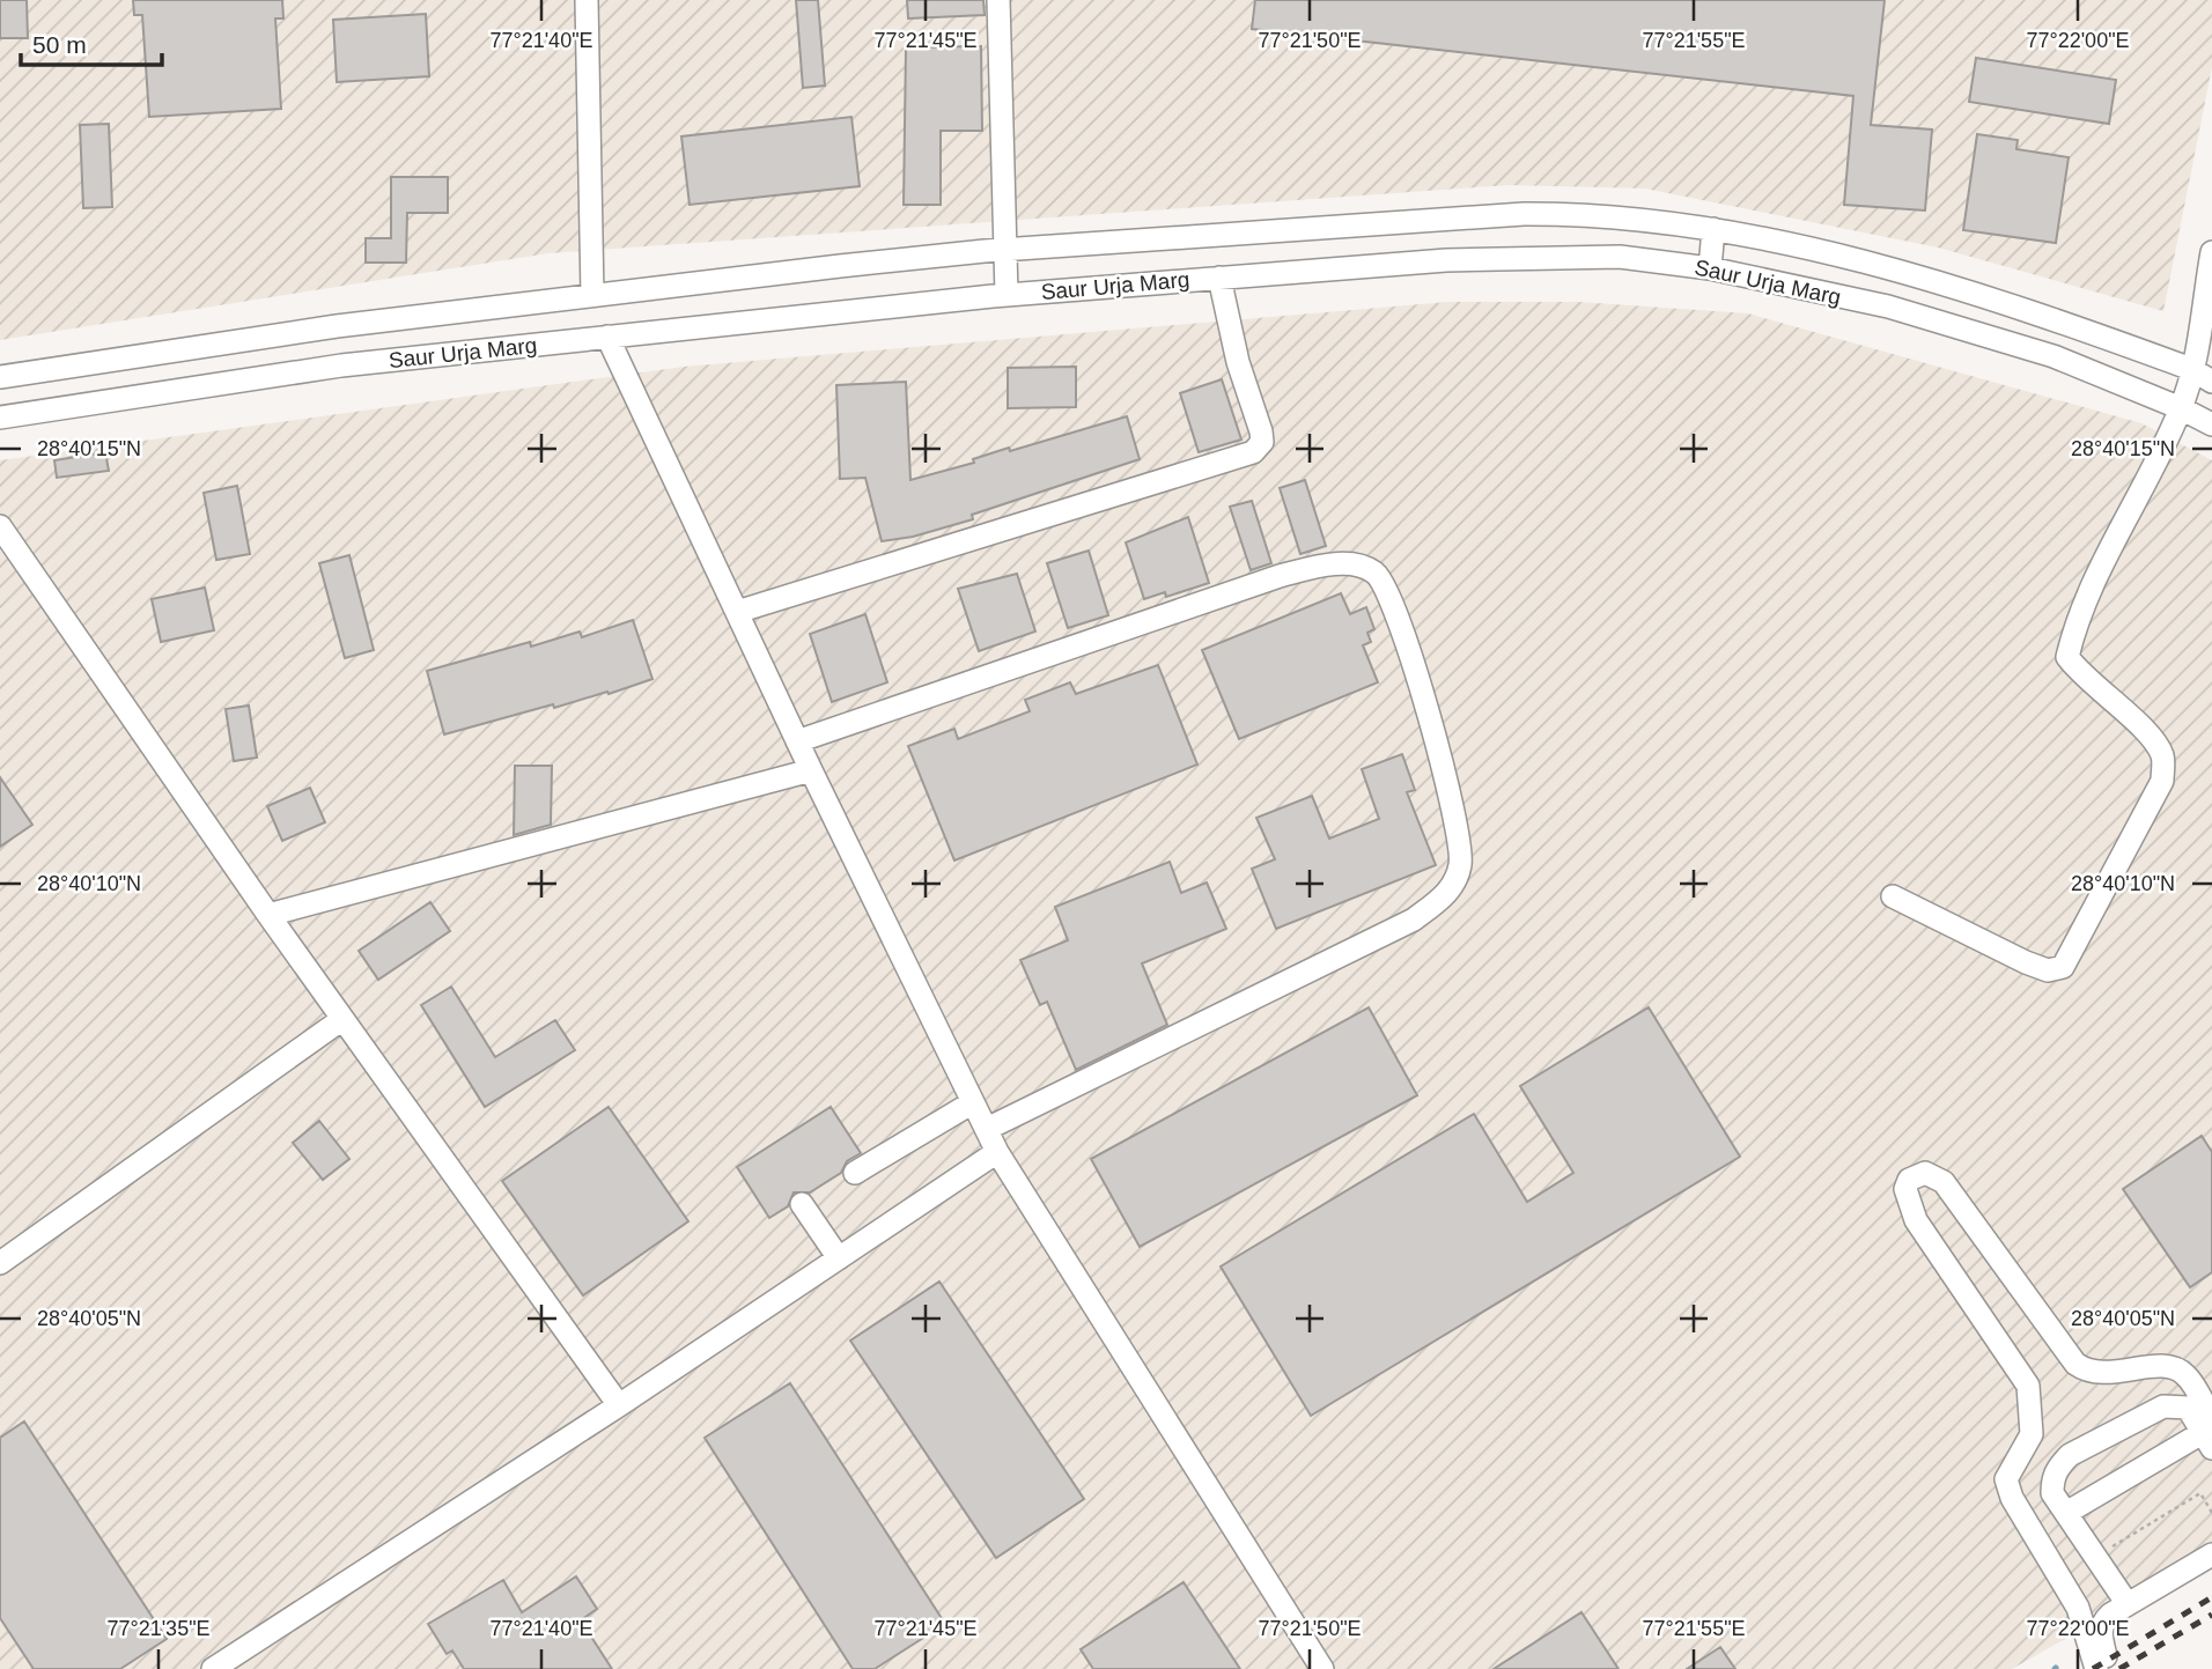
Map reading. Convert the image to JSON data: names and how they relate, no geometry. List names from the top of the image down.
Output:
{
  "streets": {
    "street": ["Saur Urja Marg"]
  },
  "scale_bar": "50 m",
  "coordinates": [
    "77°21'40\"E",
    "77°21'45\"E",
    "77°21'50\"E",
    "77°21'55\"E",
    "77°22'00\"E",
    "28°40'15\"N",
    "28°40'10\"N",
    "28°40'05\"N",
    "77°21'35\"E"
  ]
}
